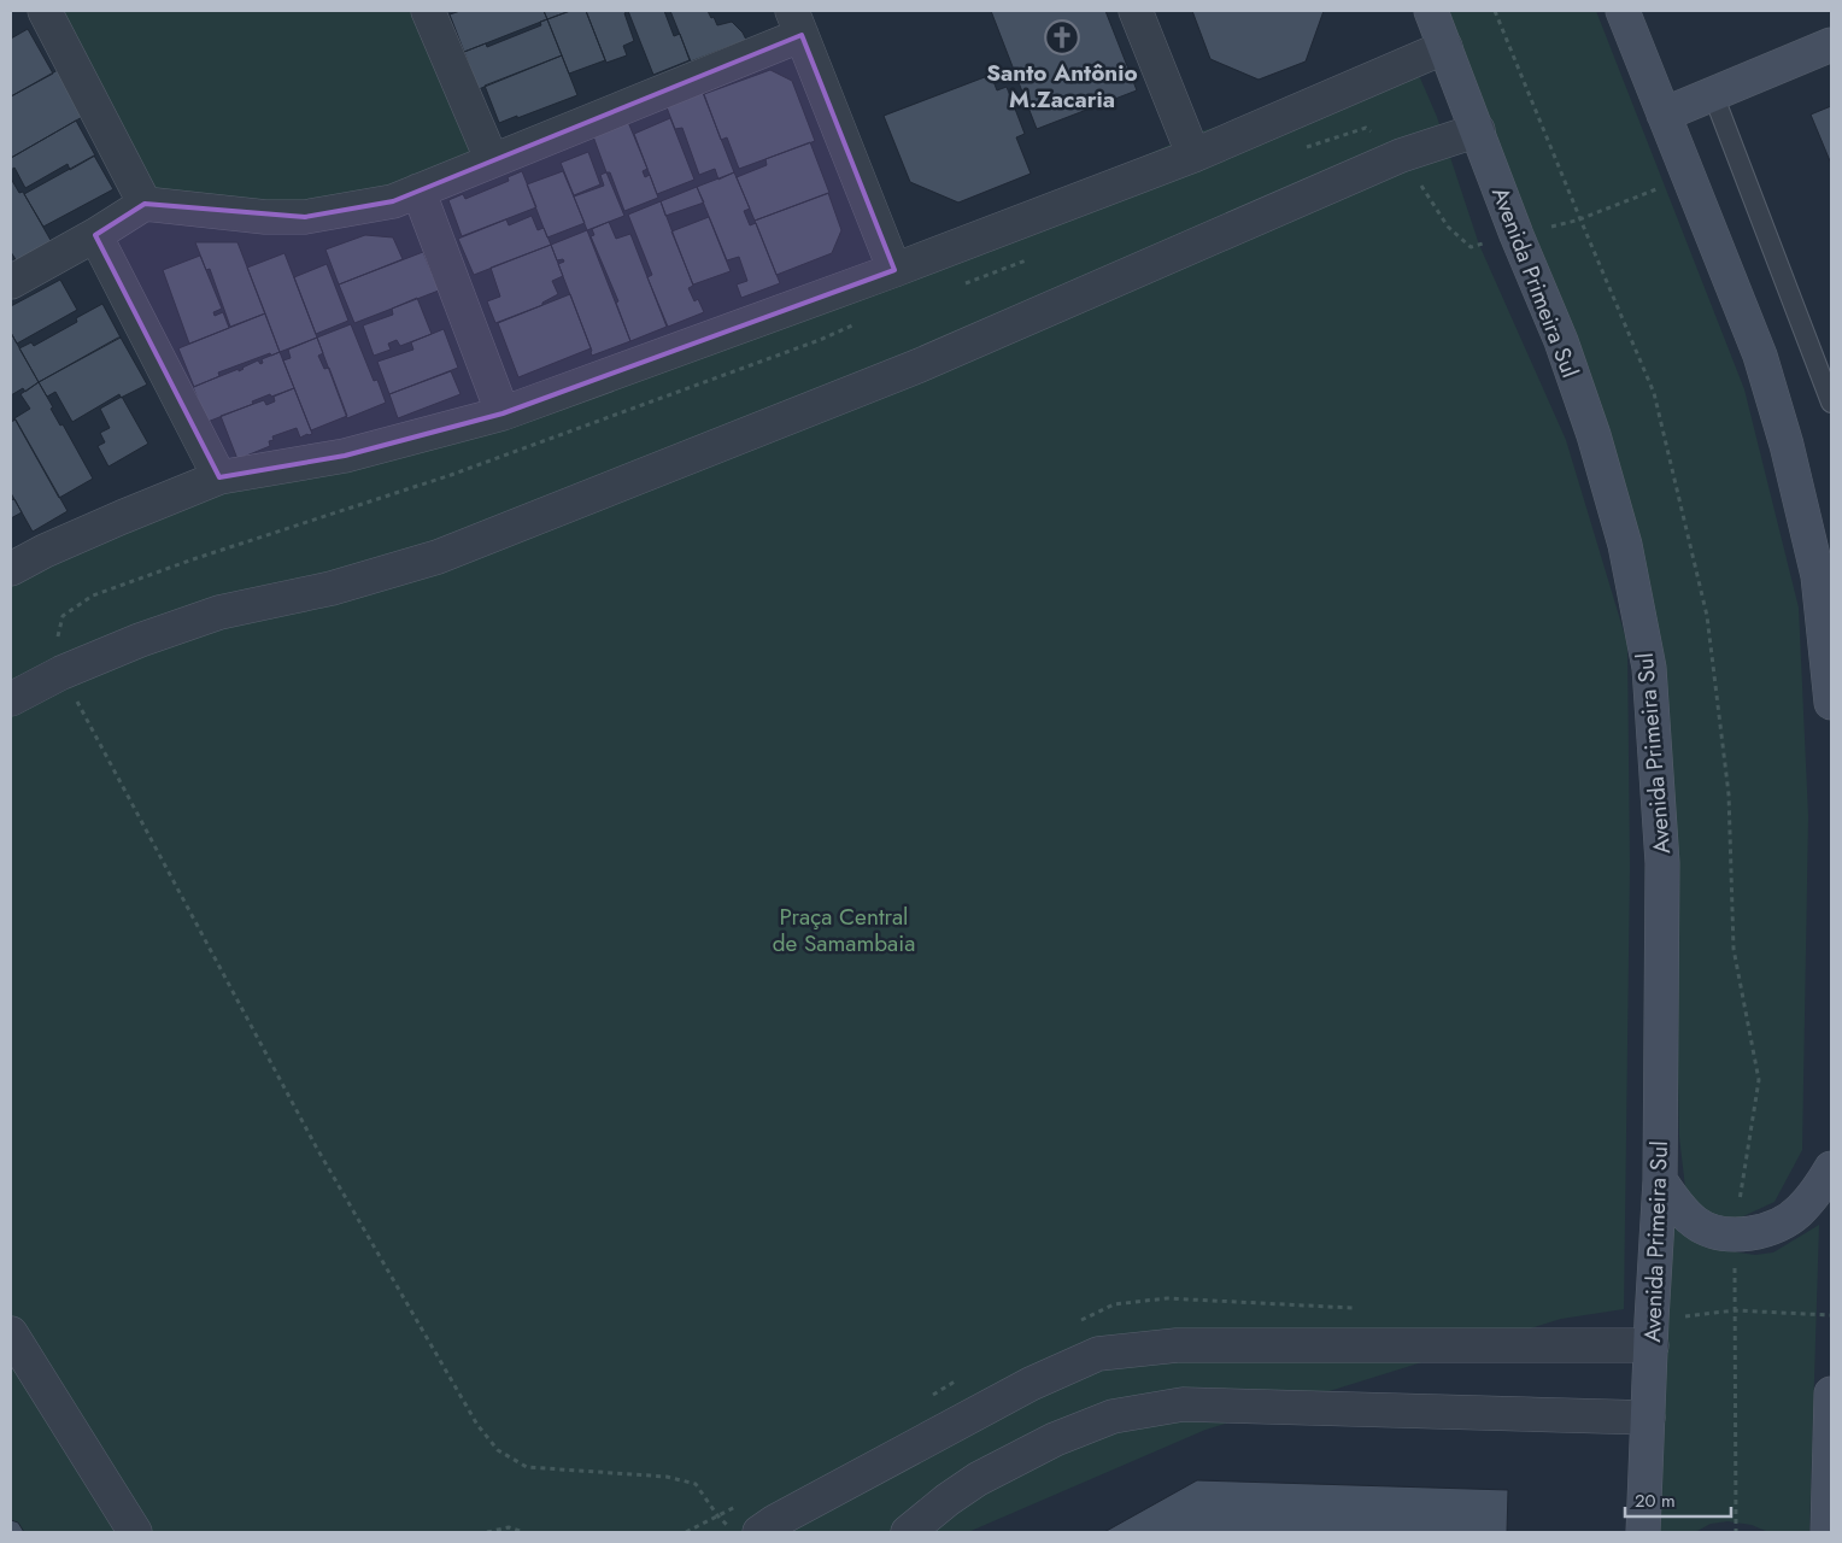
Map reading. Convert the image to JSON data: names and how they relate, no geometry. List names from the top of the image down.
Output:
{
  "streets": {
    "main road": ["Avenida Primeira Sul"]
  },
  "parks": ["Praça Central de Samambaia"],
  "places": {
    "church": ["Santo Antônio M.Zacaria"]
  },
  "scale_bar": "20 m"
}
